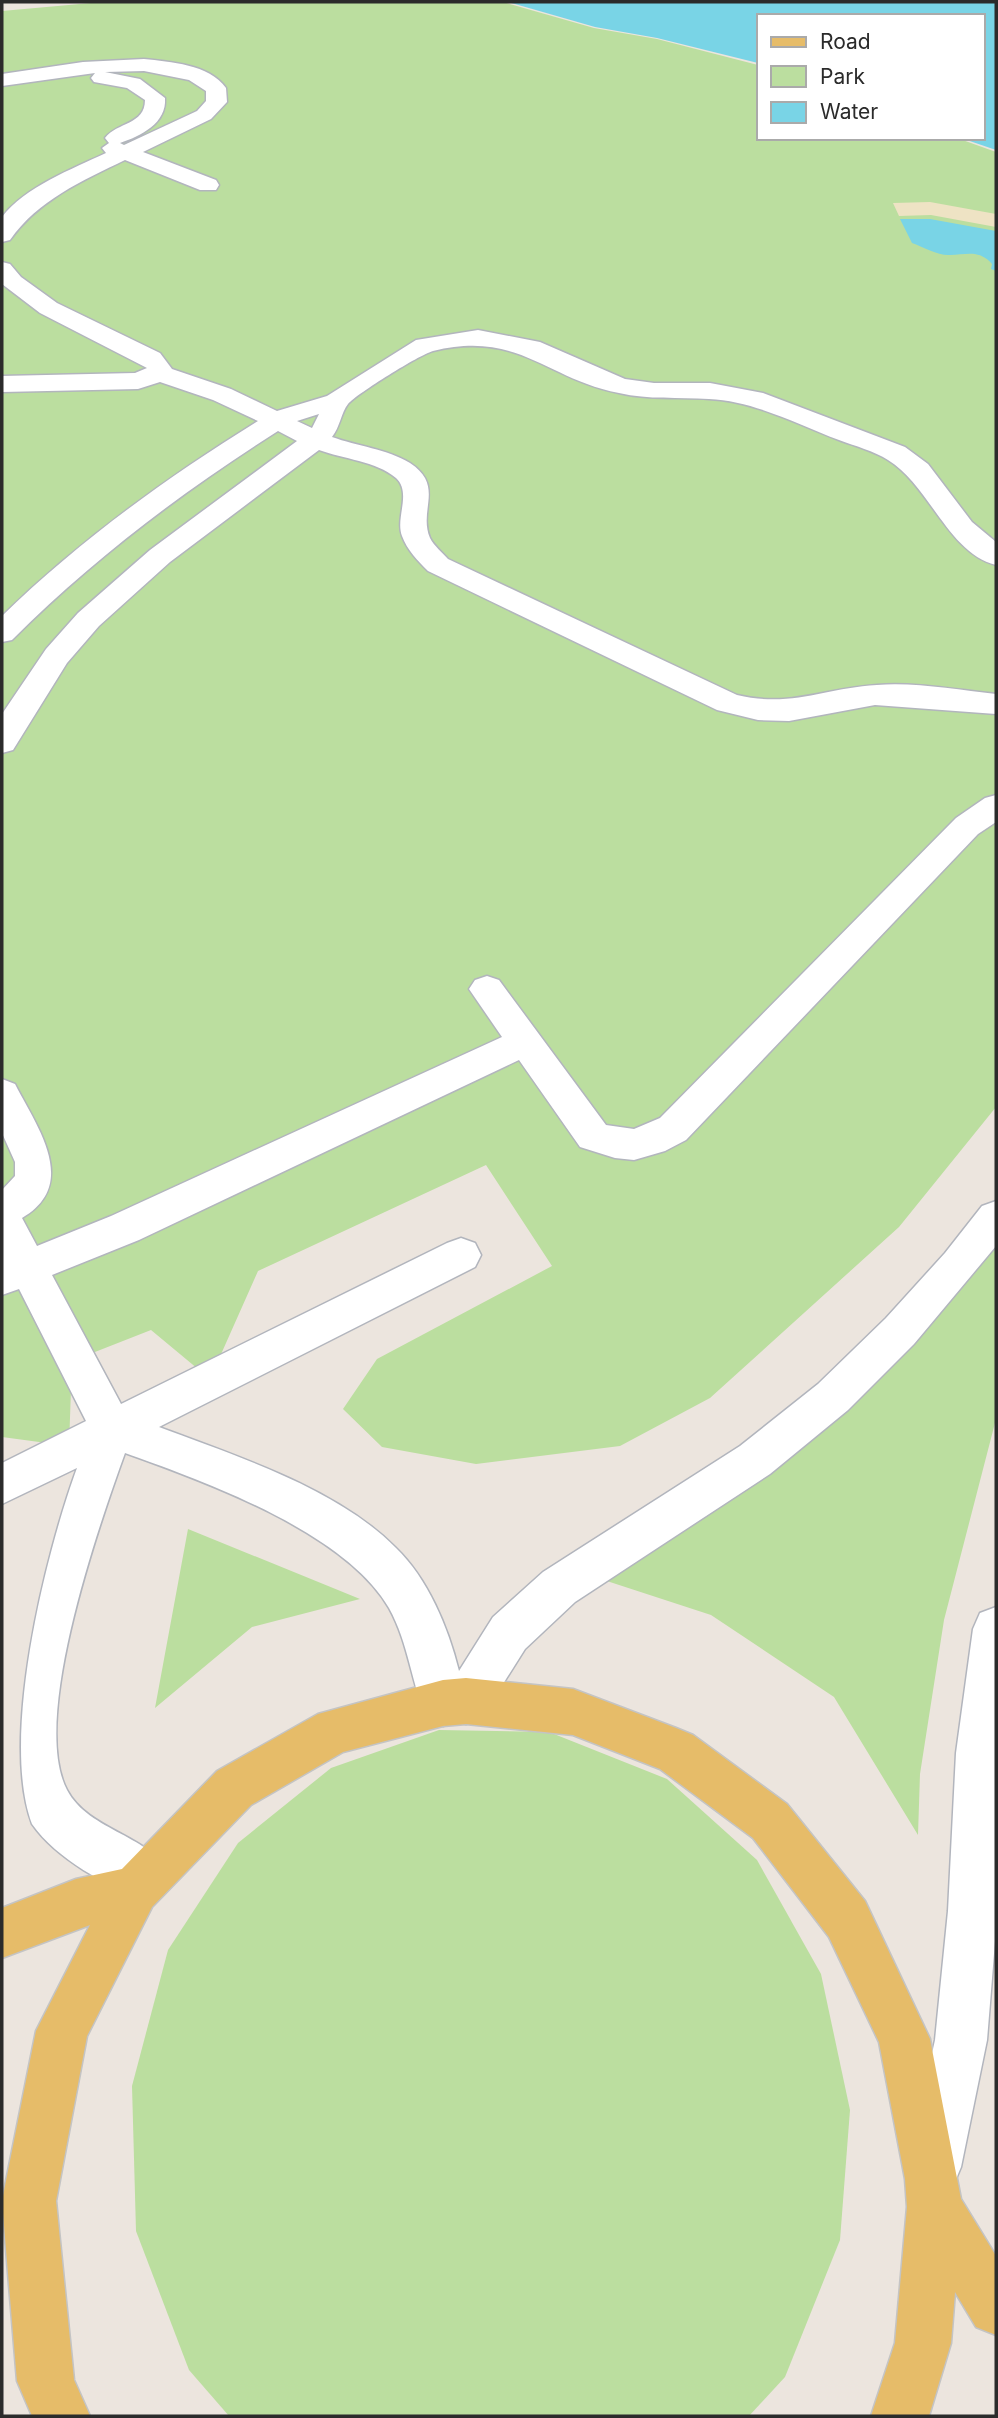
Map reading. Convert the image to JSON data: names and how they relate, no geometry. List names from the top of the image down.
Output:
{
  "legend": ["Road", "Park", "Water"]
}
